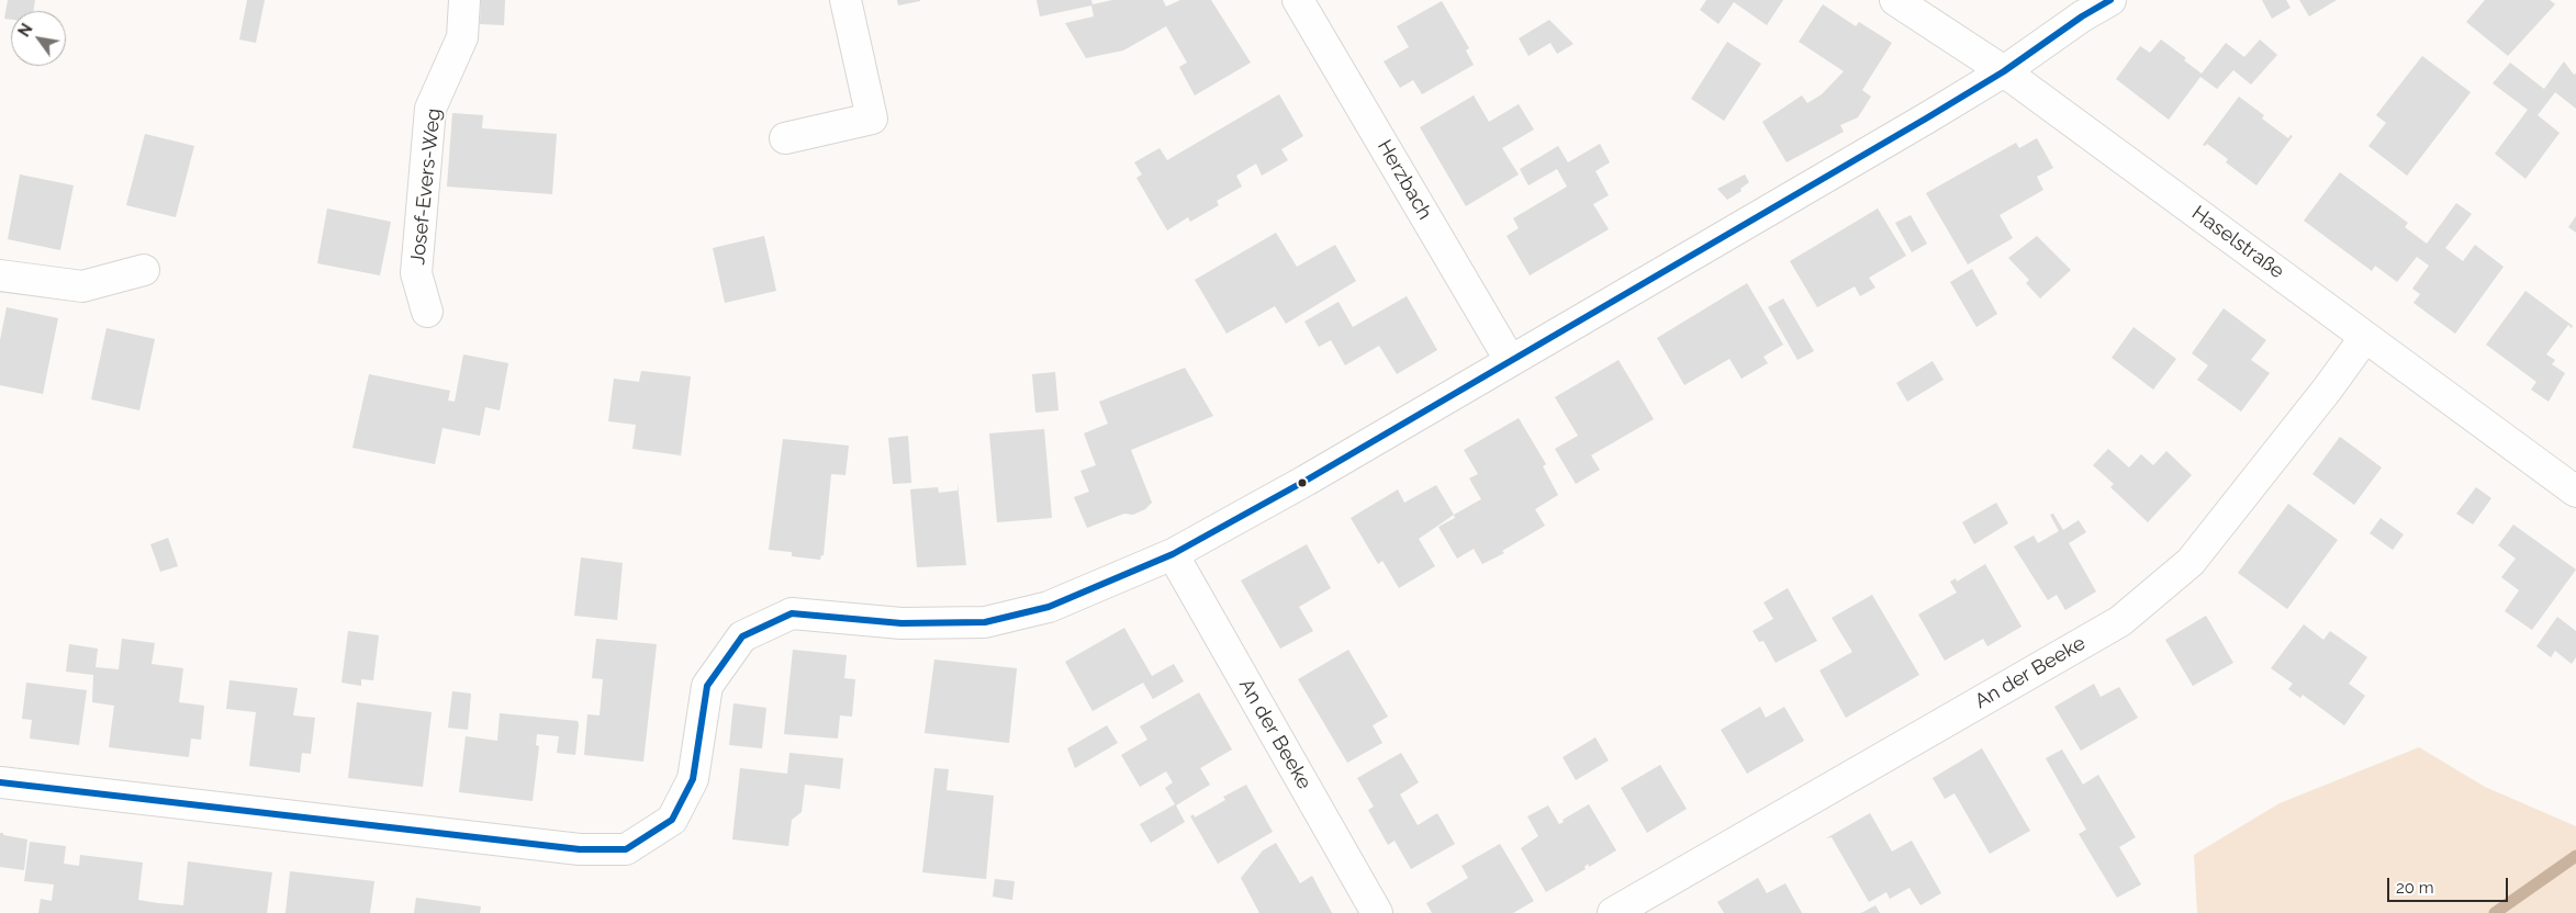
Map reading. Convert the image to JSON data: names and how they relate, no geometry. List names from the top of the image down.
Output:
{
  "streets": {
    "street": [
      "Herzbach",
      "Josef-Evers-Weg",
      "Haselstraße",
      "An der Beeke"
    ]
  },
  "crossings": [
    ["Haselstraße", "An der Beeke"]
  ],
  "scale_bar": "20 m",
  "north": "top left"
}
